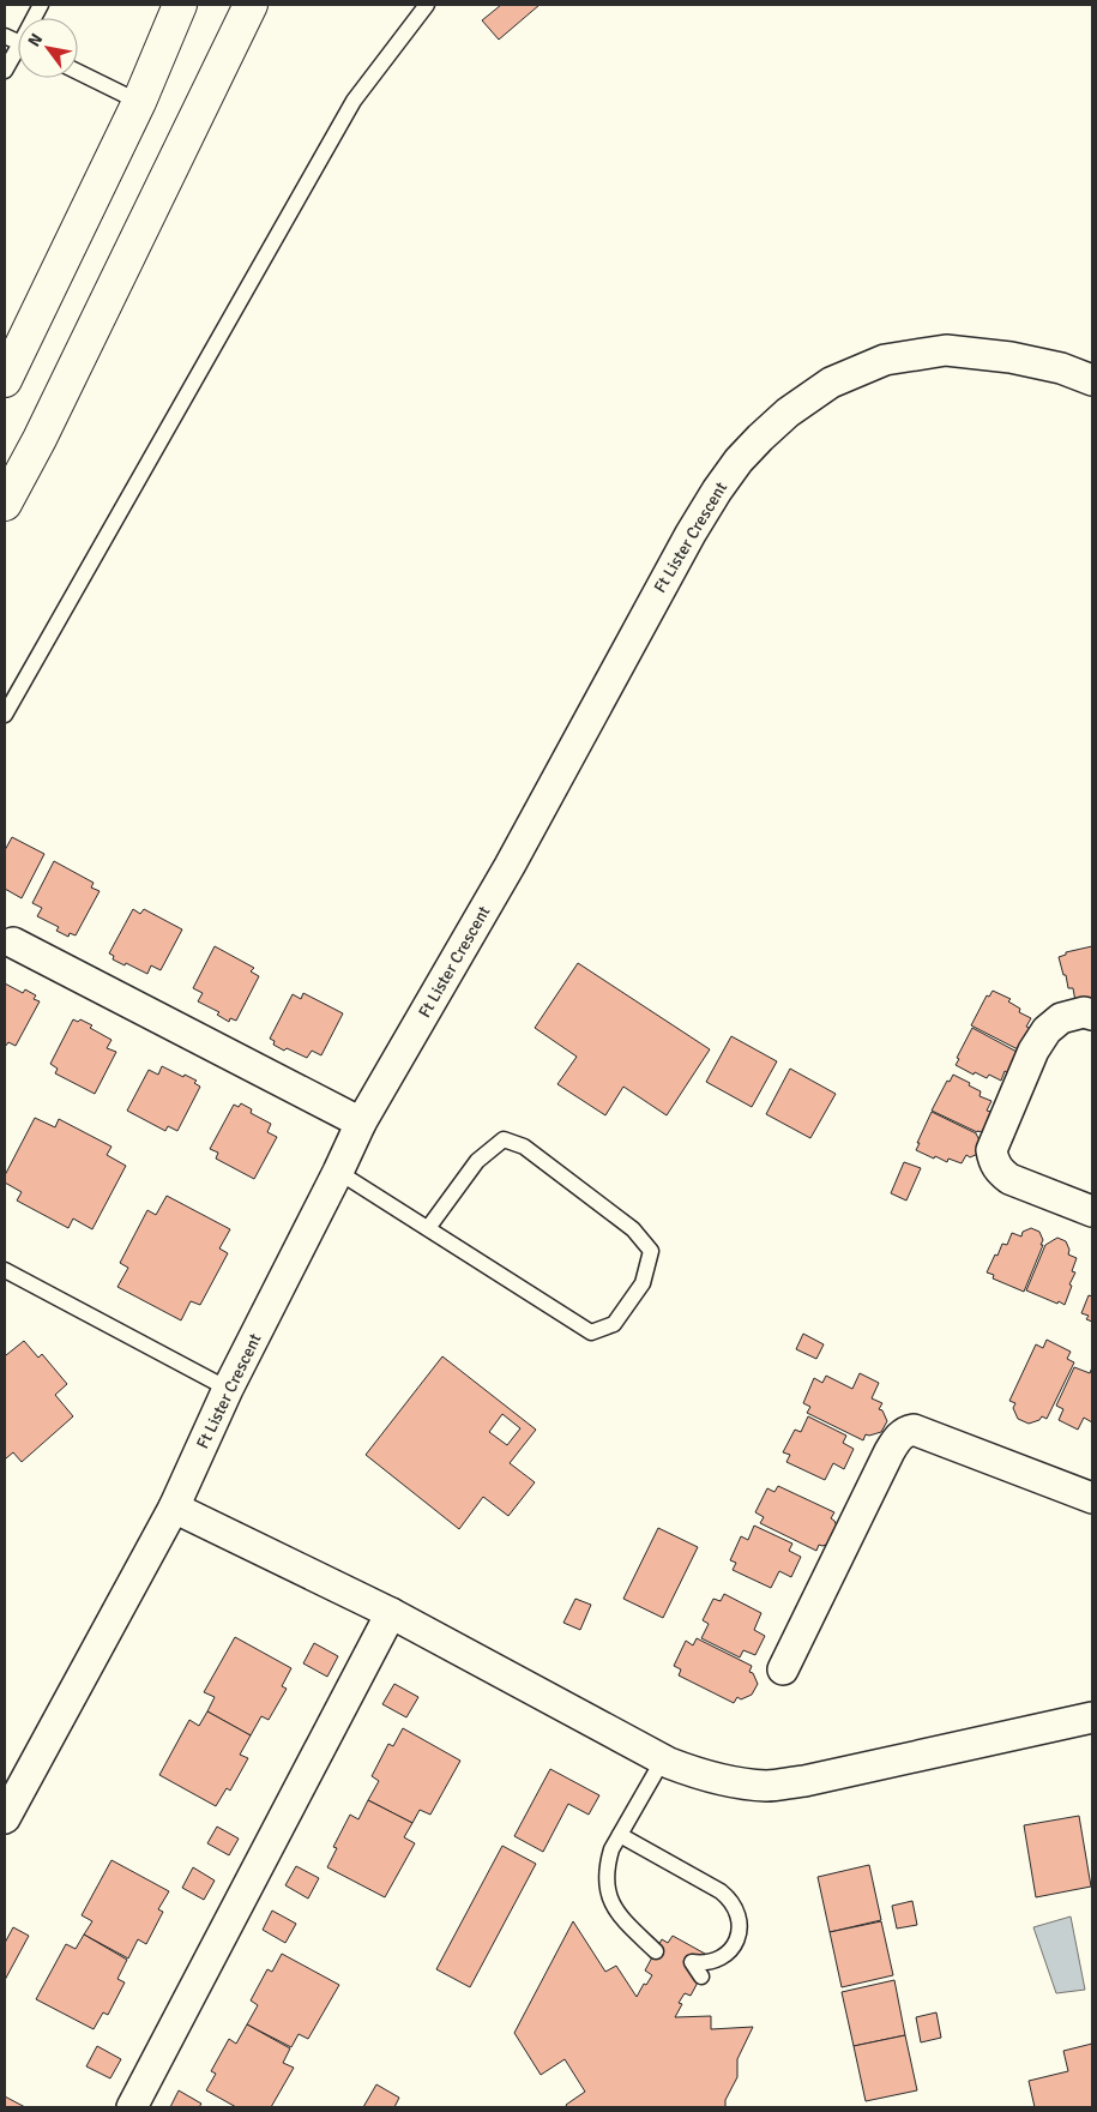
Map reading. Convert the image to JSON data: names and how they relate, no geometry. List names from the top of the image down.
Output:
{
  "streets": {
    "street": ["Ft Lister Crescent"]
  },
  "north": "top left"
}
